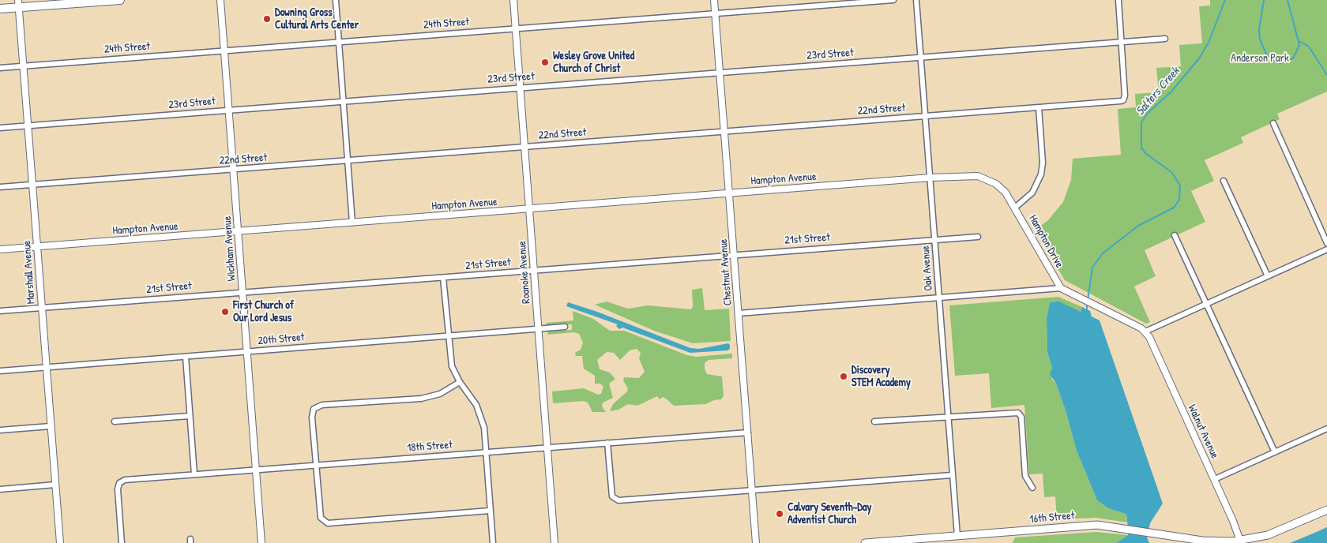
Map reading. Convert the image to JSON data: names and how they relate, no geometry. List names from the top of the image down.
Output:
{
  "streets": {
    "main road": ["16th Street"],
    "street": [
      "24th Street",
      "23rd Street",
      "22nd Street",
      "Hampton Avenue",
      "21st Street",
      "Hampton Drive",
      "Wickham Avenue",
      "Oak Avenue",
      "Marshall Avenue",
      "Roanoke Avenue",
      "Chestnut Avenue",
      "20th Street",
      "Walnut Avenue",
      "18th Street"
    ]
  },
  "crossings": [
    ["24th Street", "Wickham Avenue"],
    ["24th Street", "Marshall Avenue"],
    ["24th Street", "Roanoke Avenue"],
    ["24th Street", "Chestnut Avenue"],
    ["23rd Street", "22nd Street"],
    ["23rd Street", "Wickham Avenue"],
    ["23rd Street", "Oak Avenue"],
    ["23rd Street", "Marshall Avenue"],
    ["23rd Street", "Roanoke Avenue"],
    ["23rd Street", "Chestnut Avenue"],
    ["22nd Street", "Wickham Avenue"],
    ["22nd Street", "Oak Avenue"],
    ["22nd Street", "Marshall Avenue"],
    ["22nd Street", "Roanoke Avenue"],
    ["22nd Street", "Chestnut Avenue"],
    ["Hampton Avenue", "Hampton Drive"],
    ["Hampton Avenue", "Wickham Avenue"],
    ["Hampton Avenue", "Oak Avenue"],
    ["Hampton Avenue", "Marshall Avenue"],
    ["Hampton Avenue", "Roanoke Avenue"],
    ["Hampton Avenue", "Chestnut Avenue"],
    ["21st Street", "Wickham Avenue"],
    ["21st Street", "Oak Avenue"],
    ["21st Street", "Marshall Avenue"],
    ["21st Street", "Roanoke Avenue"],
    ["21st Street", "Chestnut Avenue"],
    ["Hampton Drive", "Oak Avenue"],
    ["Wickham Avenue", "20th Street"],
    ["Wickham Avenue", "18th Street"],
    ["Oak Avenue", "16th Street"],
    ["Marshall Avenue", "20th Street"],
    ["Roanoke Avenue", "20th Street"],
    ["Roanoke Avenue", "18th Street"],
    ["Chestnut Avenue", "18th Street"],
    ["Walnut Avenue", "16th Street"]
  ],
  "water": ["Salters Creek"],
  "parks": ["Anderson Park"],
  "places": [
    "Downing Gross Cultural Arts Center",
    "Wesley Grove United Church of Christ",
    "First Church of Our Lord Jesus",
    "Discovery STEM Academy",
    "Calvary Seventh-Day Adventist Church"
  ]
}
